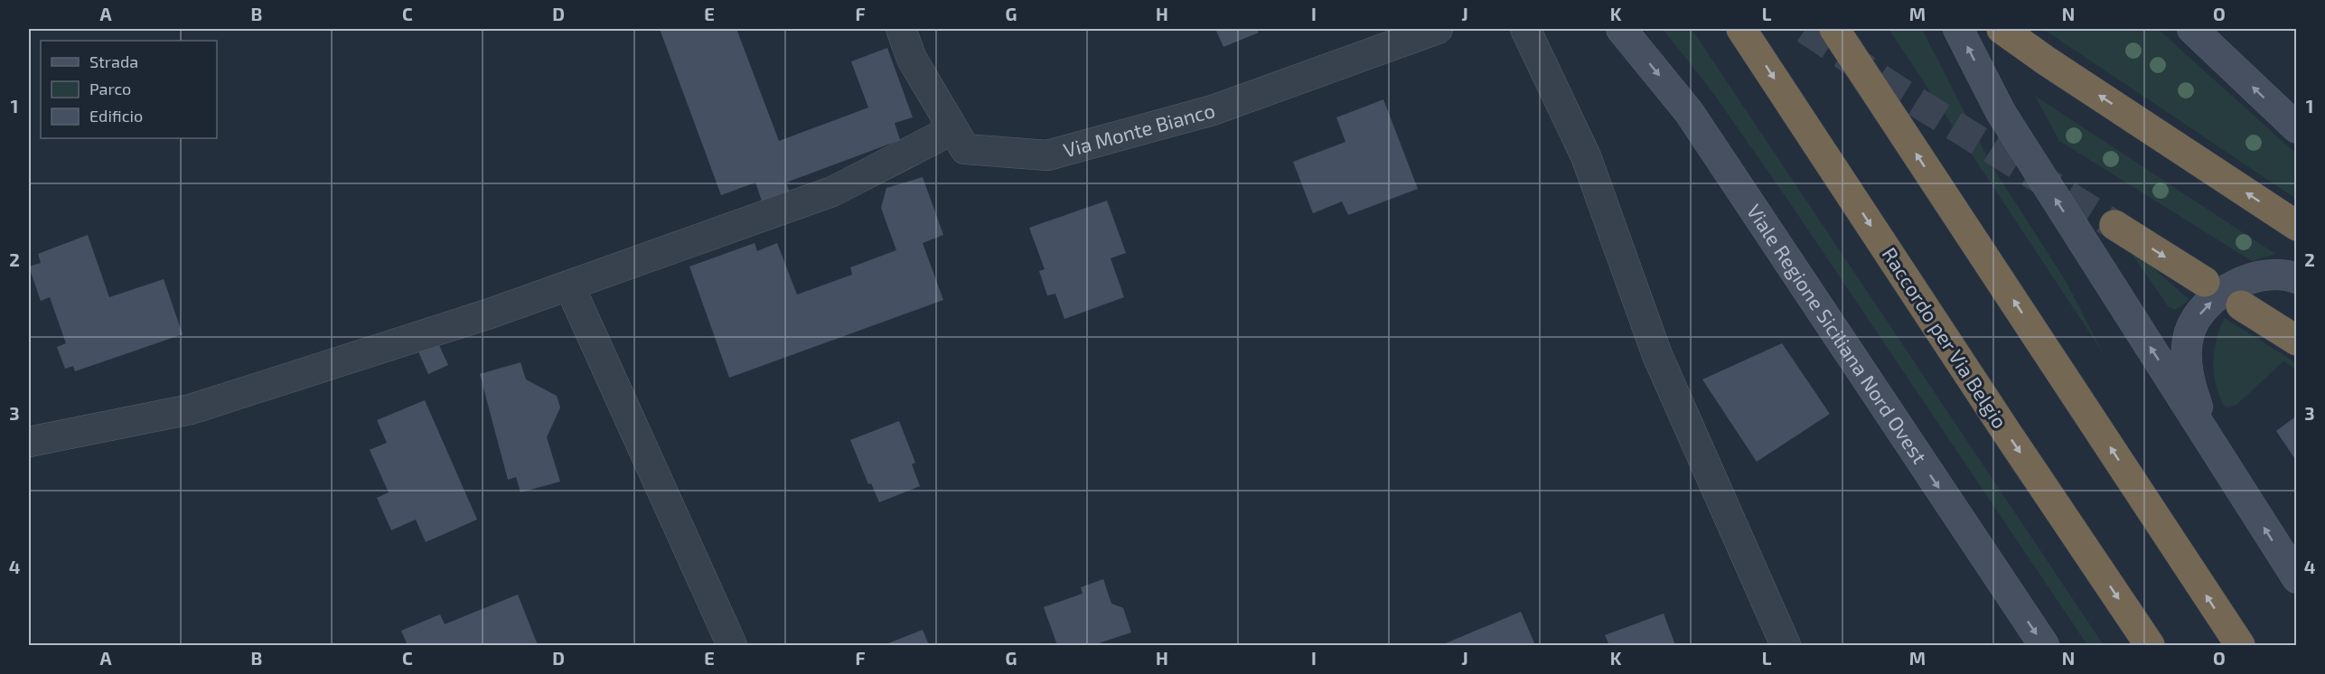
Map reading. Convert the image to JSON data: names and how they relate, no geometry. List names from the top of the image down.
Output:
{
  "streets": {
    "highway": ["Raccordo per Via Belgio"],
    "street": ["Via Monte Bianco", "Viale Regione Siciliana Nord Ovest"]
  },
  "legend": ["Strada", "Parco", "Edificio"],
  "grid": {
    "columns": [
      "A",
      "B",
      "C",
      "D",
      "E",
      "F",
      "G",
      "H",
      "I",
      "J",
      "K",
      "L",
      "M",
      "N",
      "O"
    ],
    "rows": [
      "1",
      "2",
      "3",
      "4"
    ]
  }
}
